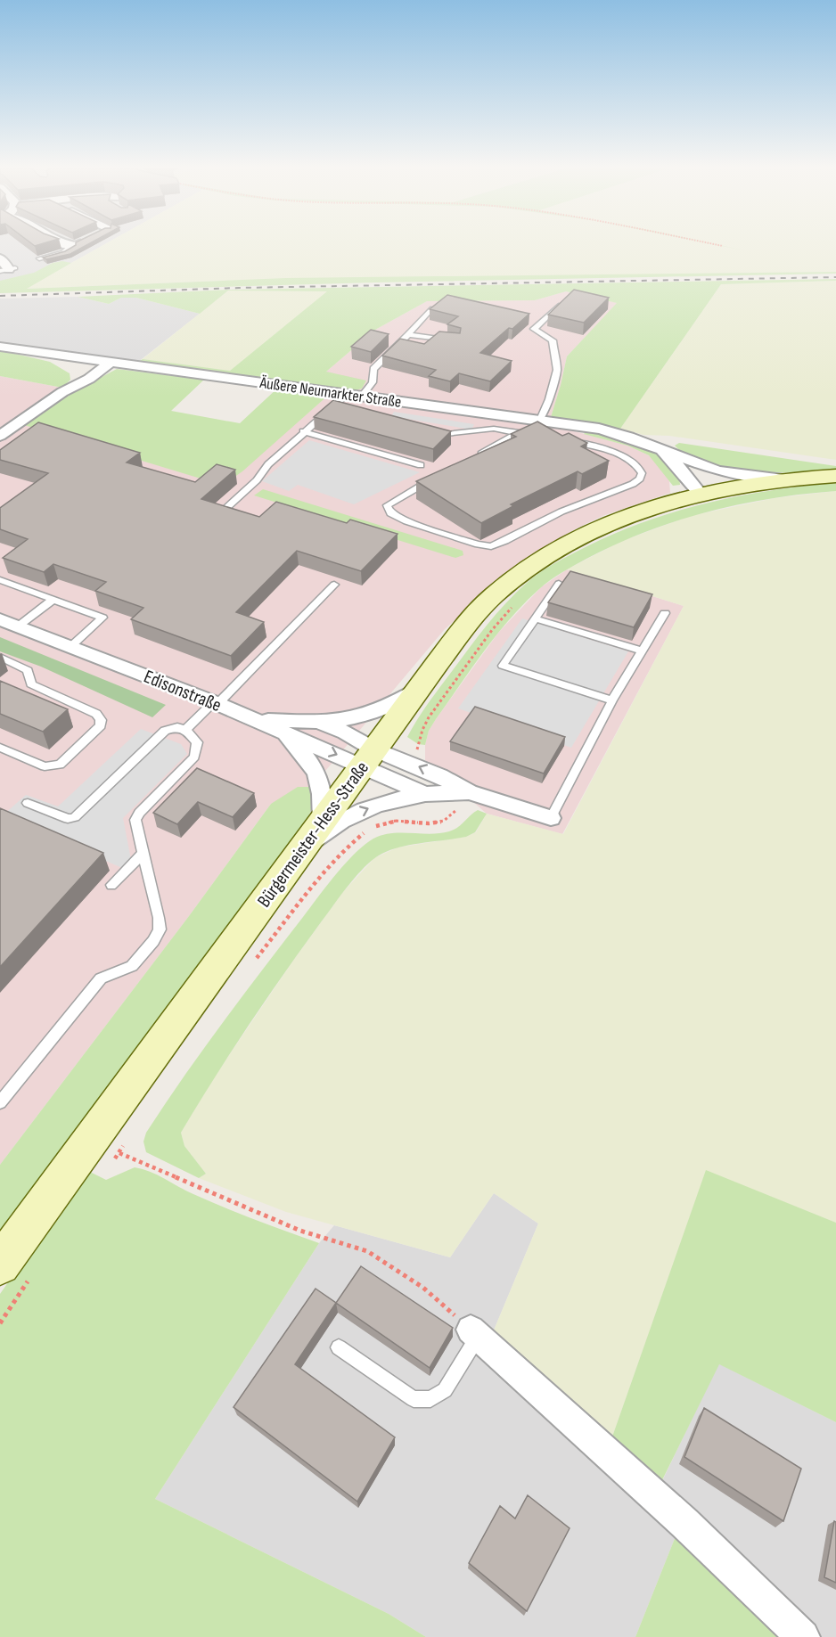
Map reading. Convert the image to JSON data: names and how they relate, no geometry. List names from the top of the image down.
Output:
{
  "streets": {
    "main road": ["Äußere Neumarkter Straße", "Bürgermeister-Hess-Straße"],
    "street": ["Edisonstraße"]
  },
  "crossings": [
    ["Äußere Neumarkter Straße", "Bürgermeister-Hess-Straße"],
    ["Edisonstraße", "Bürgermeister-Hess-Straße"]
  ]
}
